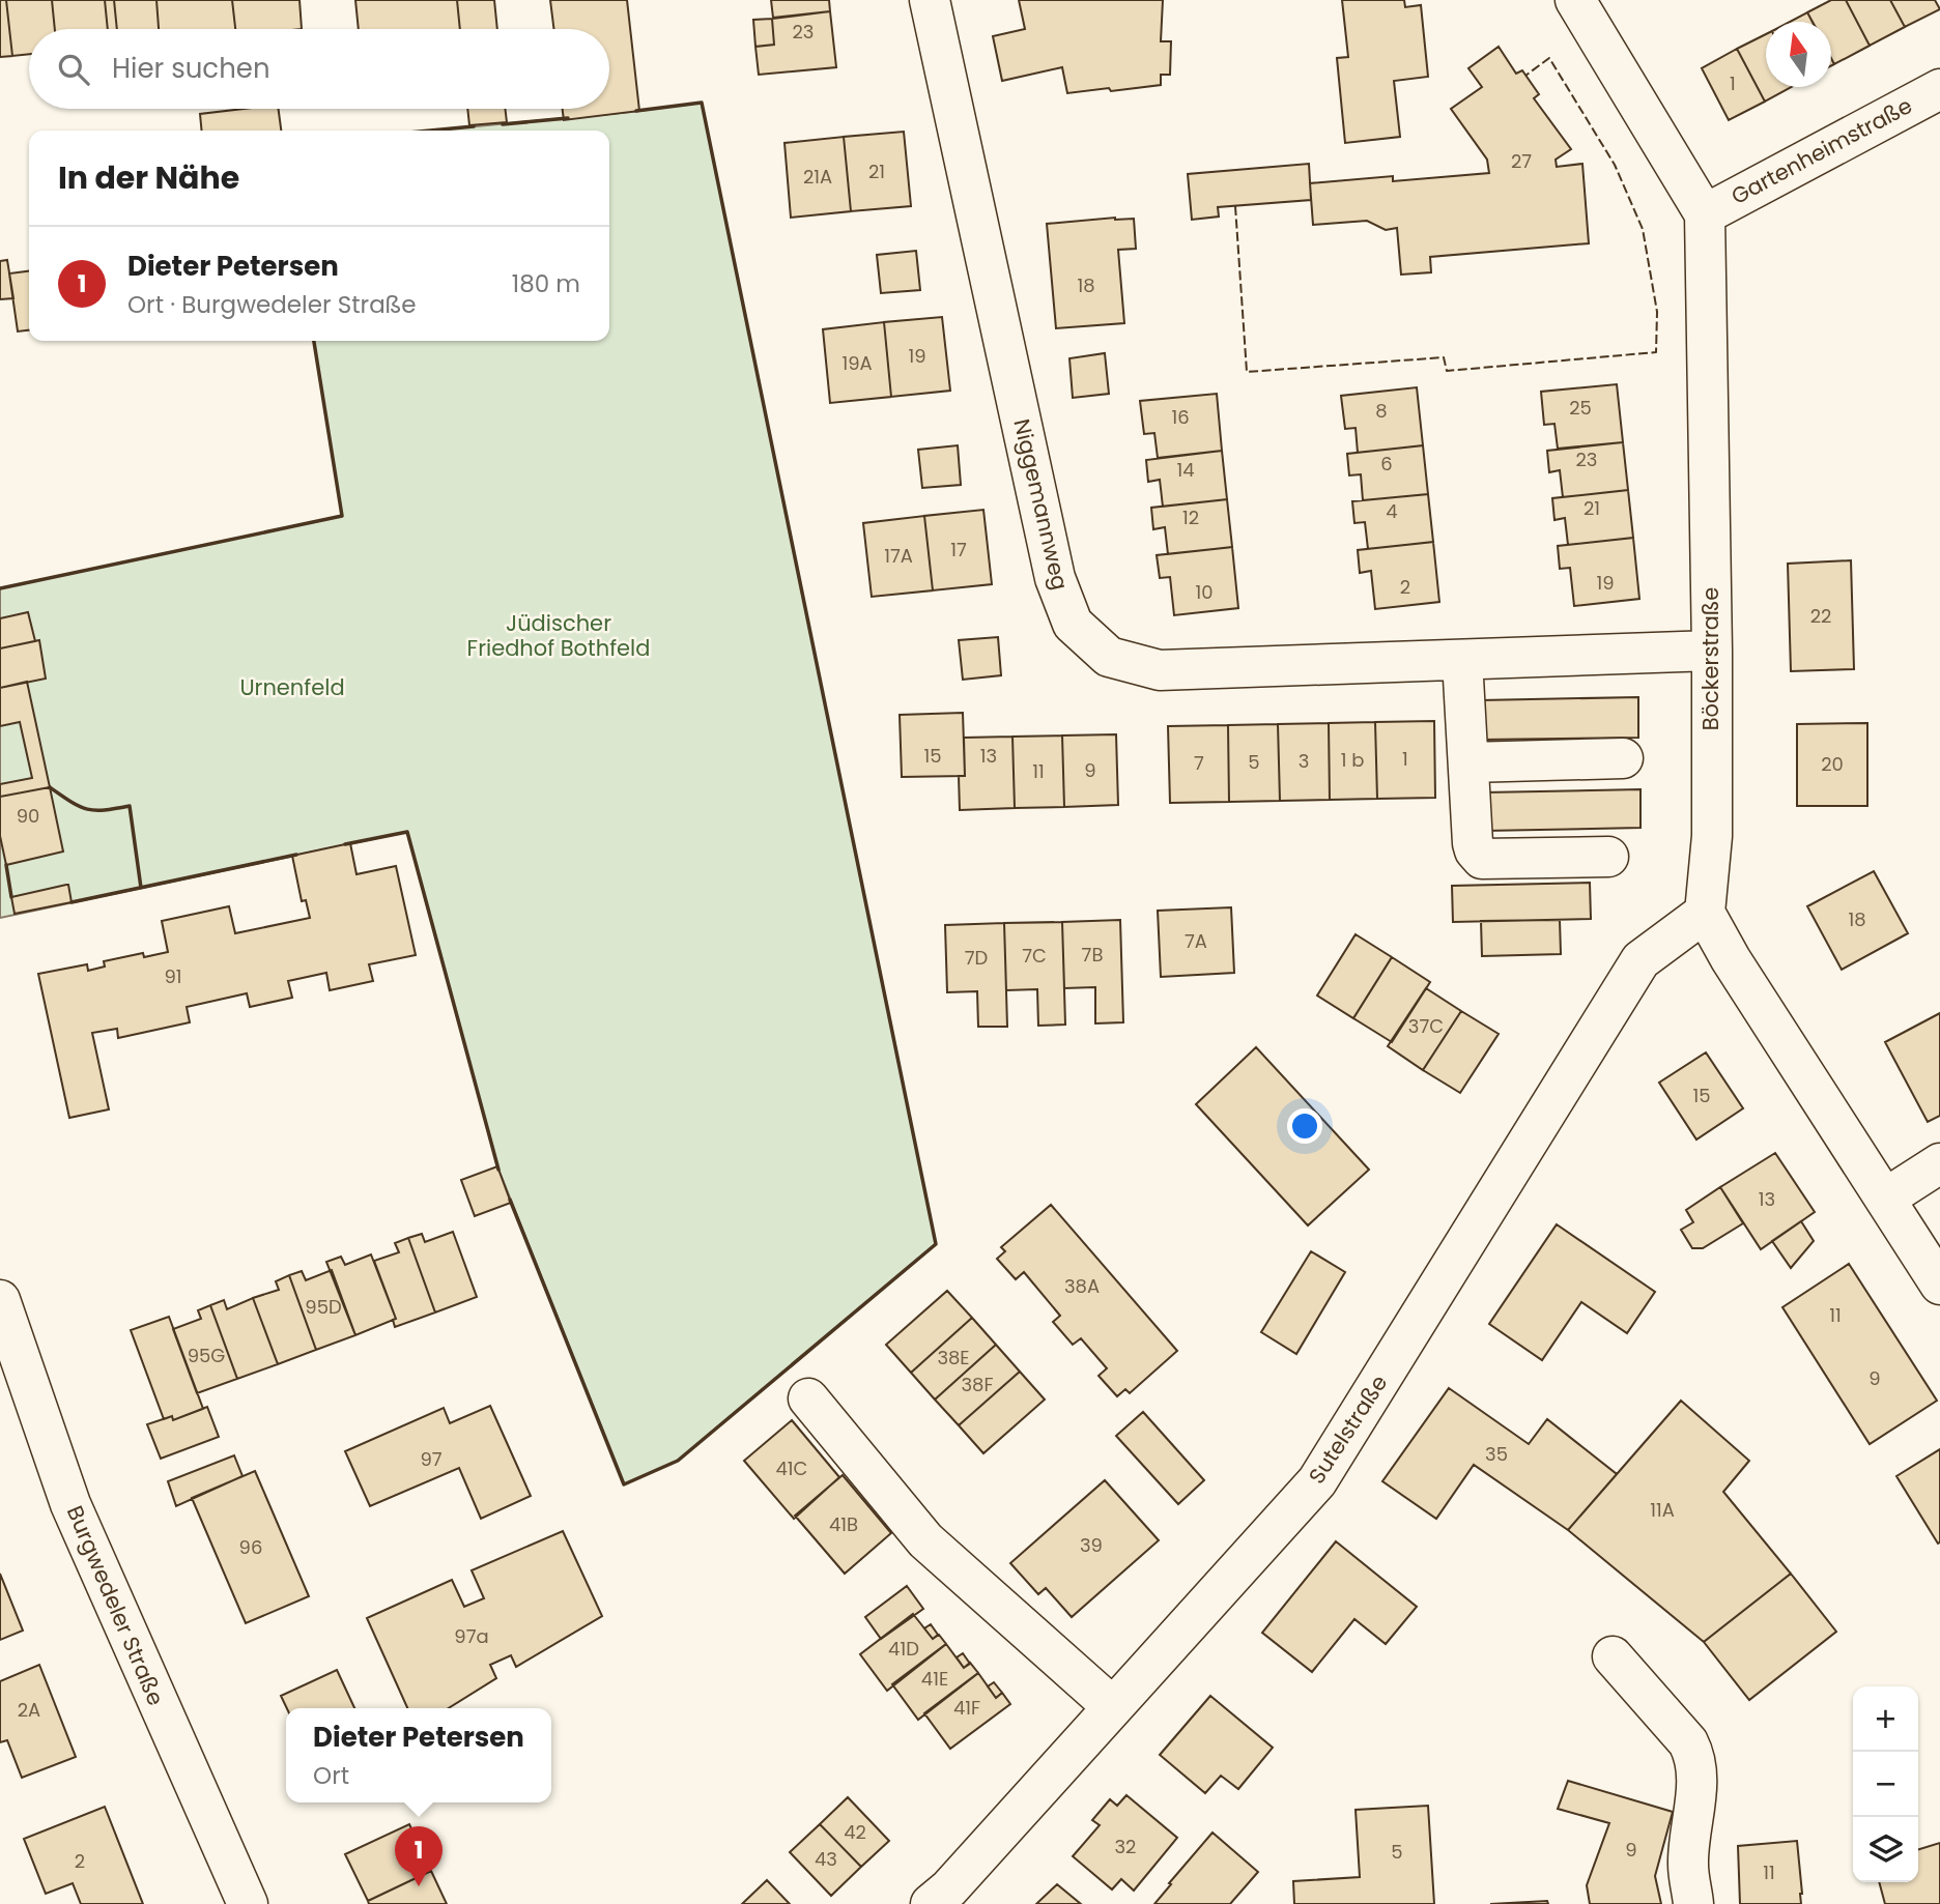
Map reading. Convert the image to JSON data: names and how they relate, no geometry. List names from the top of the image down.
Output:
{
  "streets": {
    "street": [
      "Gartenheimstraße",
      "Niggemannweg",
      "Böckerstraße",
      "Sutelstraße",
      "Burgwedeler Straße"
    ]
  },
  "crossings": [
    ["Gartenheimstraße", "Böckerstraße"],
    ["Niggemannweg", "Böckerstraße"],
    ["Böckerstraße", "Sutelstraße"]
  ],
  "parks": ["Jüdischer Friedhof Bothfeld", "Urnenfeld"],
  "house_numbers": [
    "23",
    "1",
    "27",
    "21",
    "21A",
    "18",
    "19",
    "19A",
    "25",
    "8",
    "16",
    "23",
    "6",
    "14",
    "21",
    "4",
    "12",
    "17",
    "17A",
    "19",
    "2",
    "10",
    "22",
    "15",
    "13",
    "1",
    "1 b",
    "3",
    "5",
    "7",
    "20",
    "9",
    "11",
    "90",
    "18",
    "7A",
    "7B",
    "7C",
    "7D",
    "91",
    "37C",
    "15",
    "13",
    "38A",
    "95D",
    "11",
    "95G",
    "38E",
    "9",
    "38F",
    "35",
    "97",
    "41C",
    "11A",
    "41B",
    "39",
    "96",
    "97a",
    "41D",
    "41E",
    "41F",
    "2A",
    "42",
    "32",
    "9",
    "5",
    "43",
    "2",
    "11"
  ],
  "north": "top",
  "page": {
    "search": "Hier suchen",
    "heading": "In der Nähe",
    "list": [
      {
        "mark": "1",
        "name": "Dieter Petersen",
        "note": "Ort · Burgwedeler Straße",
        "value": "180 m"
      }
    ],
    "map_buttons": ["+", "−"],
    "popup": ["Dieter Petersen", "Ort"],
    "pins": "1"
  }
}
